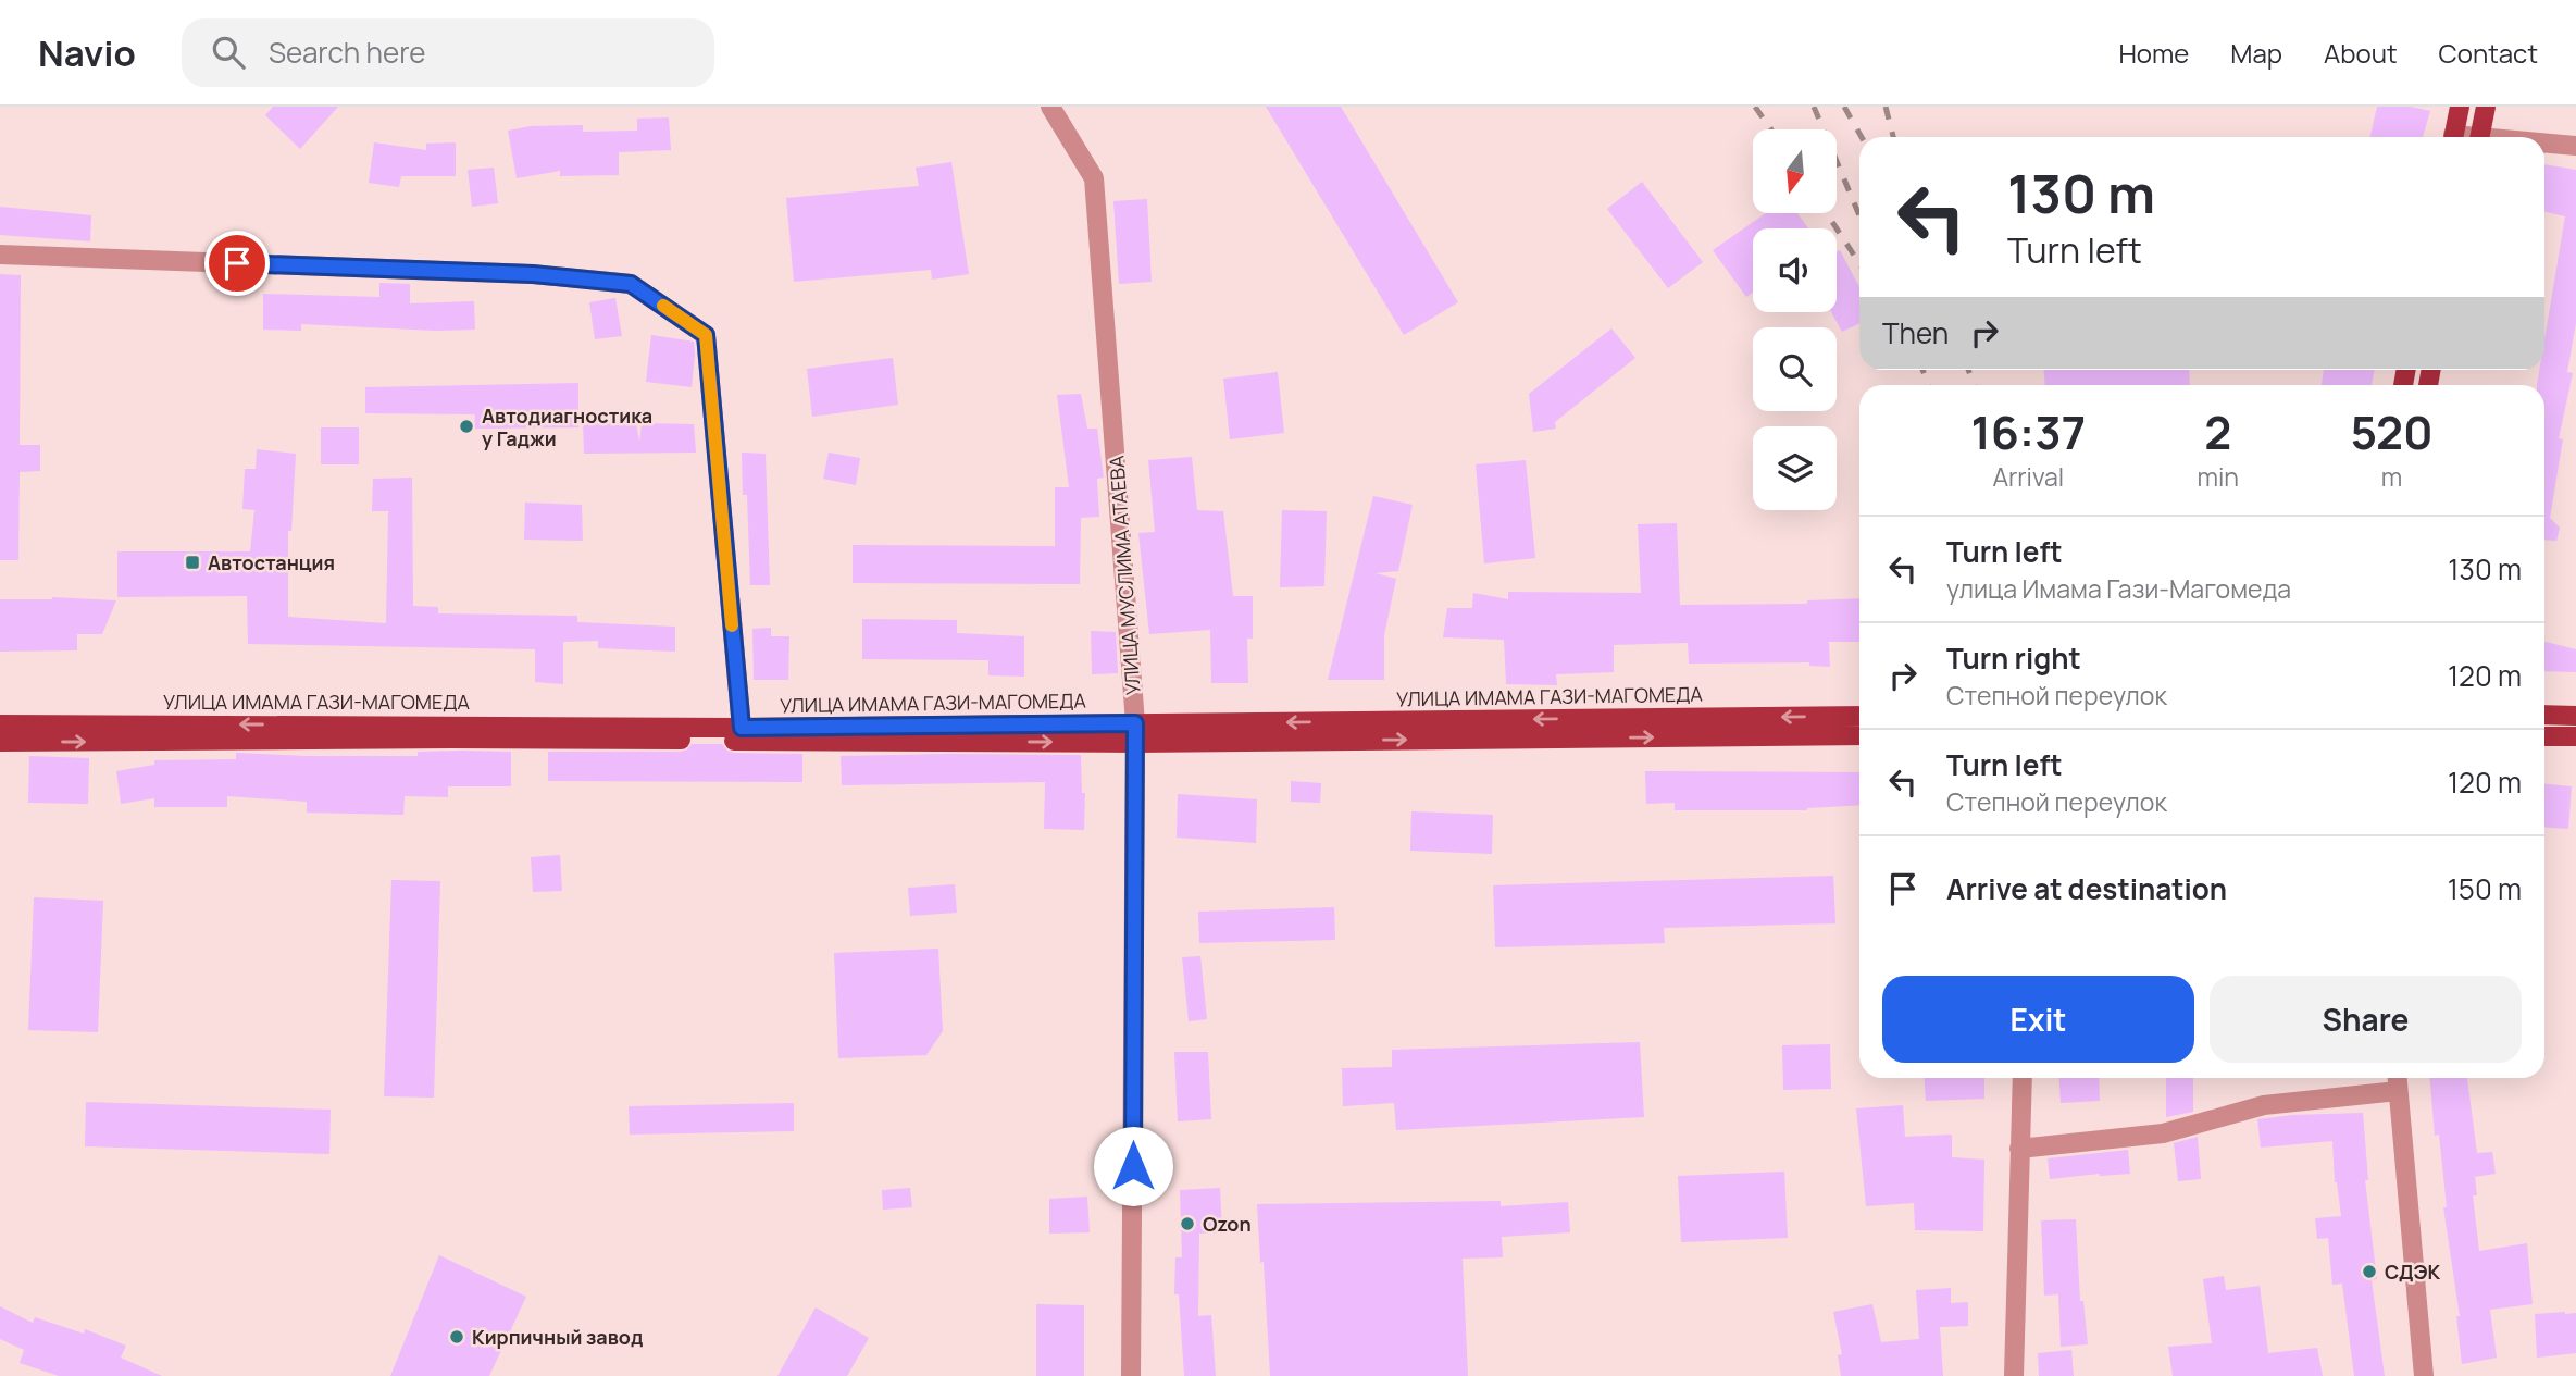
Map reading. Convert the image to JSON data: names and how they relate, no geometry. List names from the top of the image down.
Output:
{
  "streets": {
    "main road": ["УЛИЦА ИМАМА ГАЗИ-МАГОМЕДА"],
    "street": ["УЛИЦА МУСЛИМА АТАЕВА"]
  },
  "crossings": [
    ["УЛИЦА МУСЛИМА АТАЕВА", "УЛИЦА ИМАМА ГАЗИ-МАГОМЕДА"]
  ],
  "places": {
    "other": [
      "Автодиагностика у Гаджи",
      "Ozon",
      "СДЭК",
      "Кирпичный завод"
    ],
    "transit": ["Автостанция"]
  },
  "north": "bottom",
  "page": {
    "header": "Navio",
    "search": "Search here",
    "nav": [
      "Home",
      "Map",
      "About",
      "Contact"
    ],
    "turn": ["130 m", "Turn left"],
    "then": "Then",
    "eta": [
      "16:37",
      "Arrival",
      "2",
      "min",
      "520",
      "m"
    ],
    "list": [
      {
        "name": "Turn left",
        "note": "улица Имама Гази-Магомеда",
        "value": "130 m"
      },
      {
        "name": "Turn right",
        "note": "Степной переулок",
        "value": "120 m"
      },
      {
        "name": "Turn left",
        "note": "Степной переулок",
        "value": "120 m"
      },
      {
        "name": "Arrive at destination",
        "value": "150 m"
      }
    ],
    "buttons": ["Exit", "Share"]
  }
}
